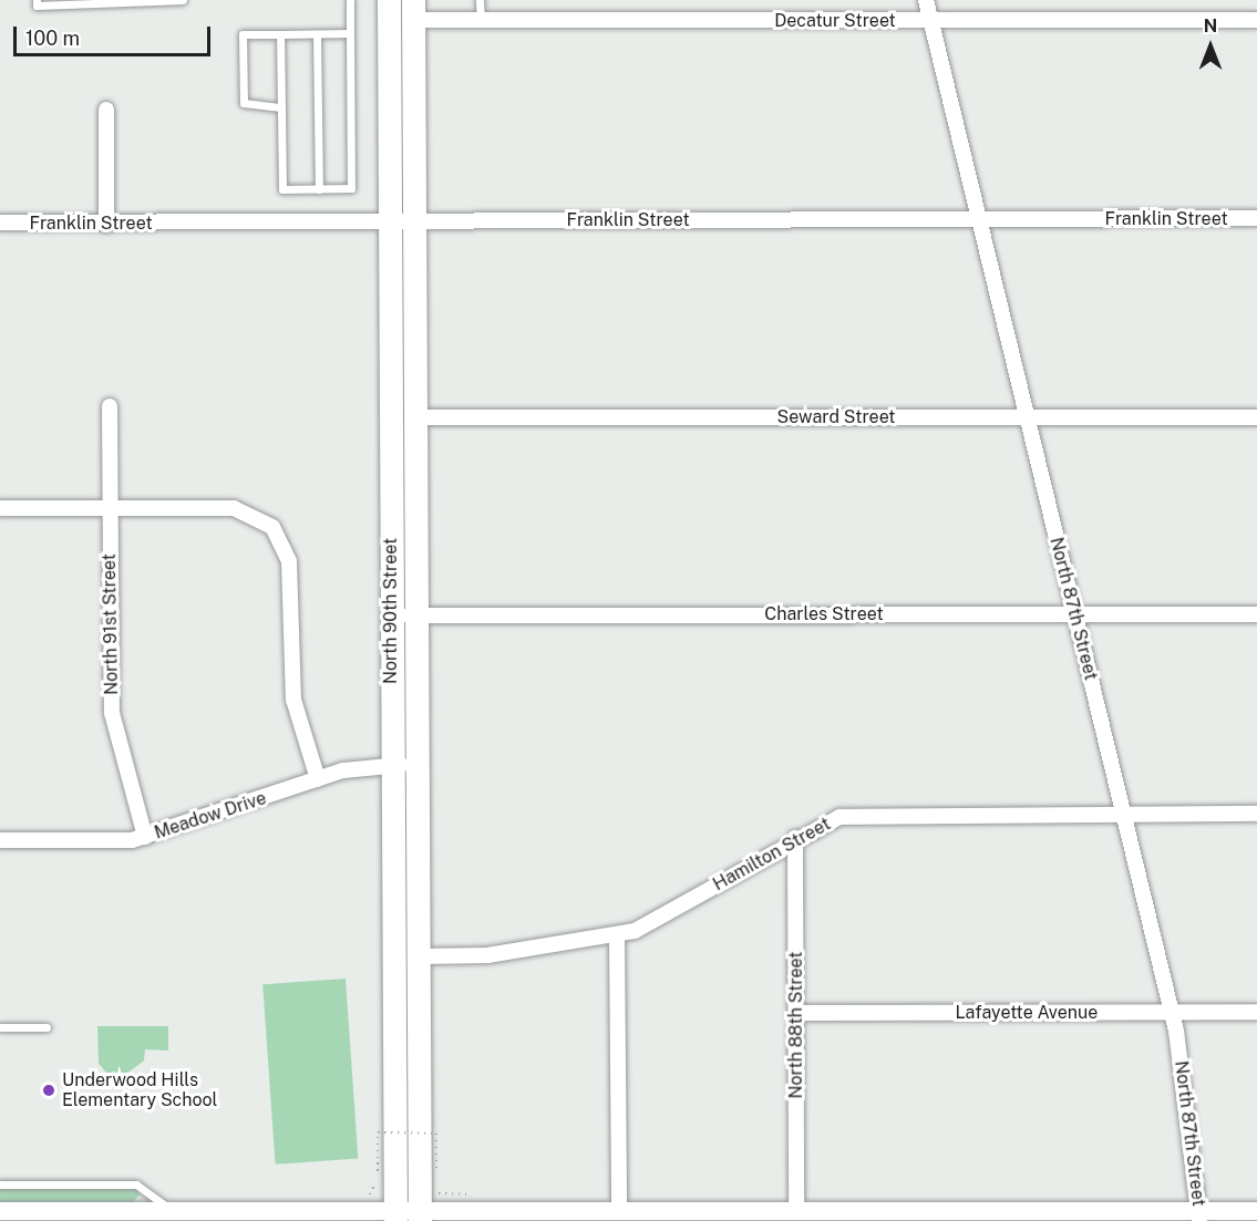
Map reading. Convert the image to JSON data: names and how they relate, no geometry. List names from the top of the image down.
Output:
{
  "streets": {
    "main road": ["North 90th Street"],
    "street": [
      "Decatur Street",
      "Franklin Street",
      "Seward Street",
      "North 87th Street",
      "Charles Street",
      "North 91st Street",
      "Meadow Drive",
      "Hamilton Street",
      "Lafayette Avenue",
      "North 88th Street"
    ]
  },
  "crossings": [
    ["Decatur Street", "North 87th Street"],
    ["Decatur Street", "North 90th Street"],
    ["Franklin Street", "North 87th Street"],
    ["Franklin Street", "North 90th Street"],
    ["Seward Street", "North 87th Street"],
    ["Seward Street", "North 90th Street"],
    ["North 87th Street", "Charles Street"],
    ["North 87th Street", "Hamilton Street"],
    ["North 87th Street", "Lafayette Avenue"],
    ["North 90th Street", "Charles Street"],
    ["North 90th Street", "Meadow Drive"],
    ["North 90th Street", "Hamilton Street"],
    ["North 91st Street", "Meadow Drive"],
    ["Hamilton Street", "North 88th Street"],
    ["Lafayette Avenue", "North 88th Street"]
  ],
  "places": ["Underwood Hills Elementary School"],
  "scale_bar": "100 m",
  "north": "top"
}
